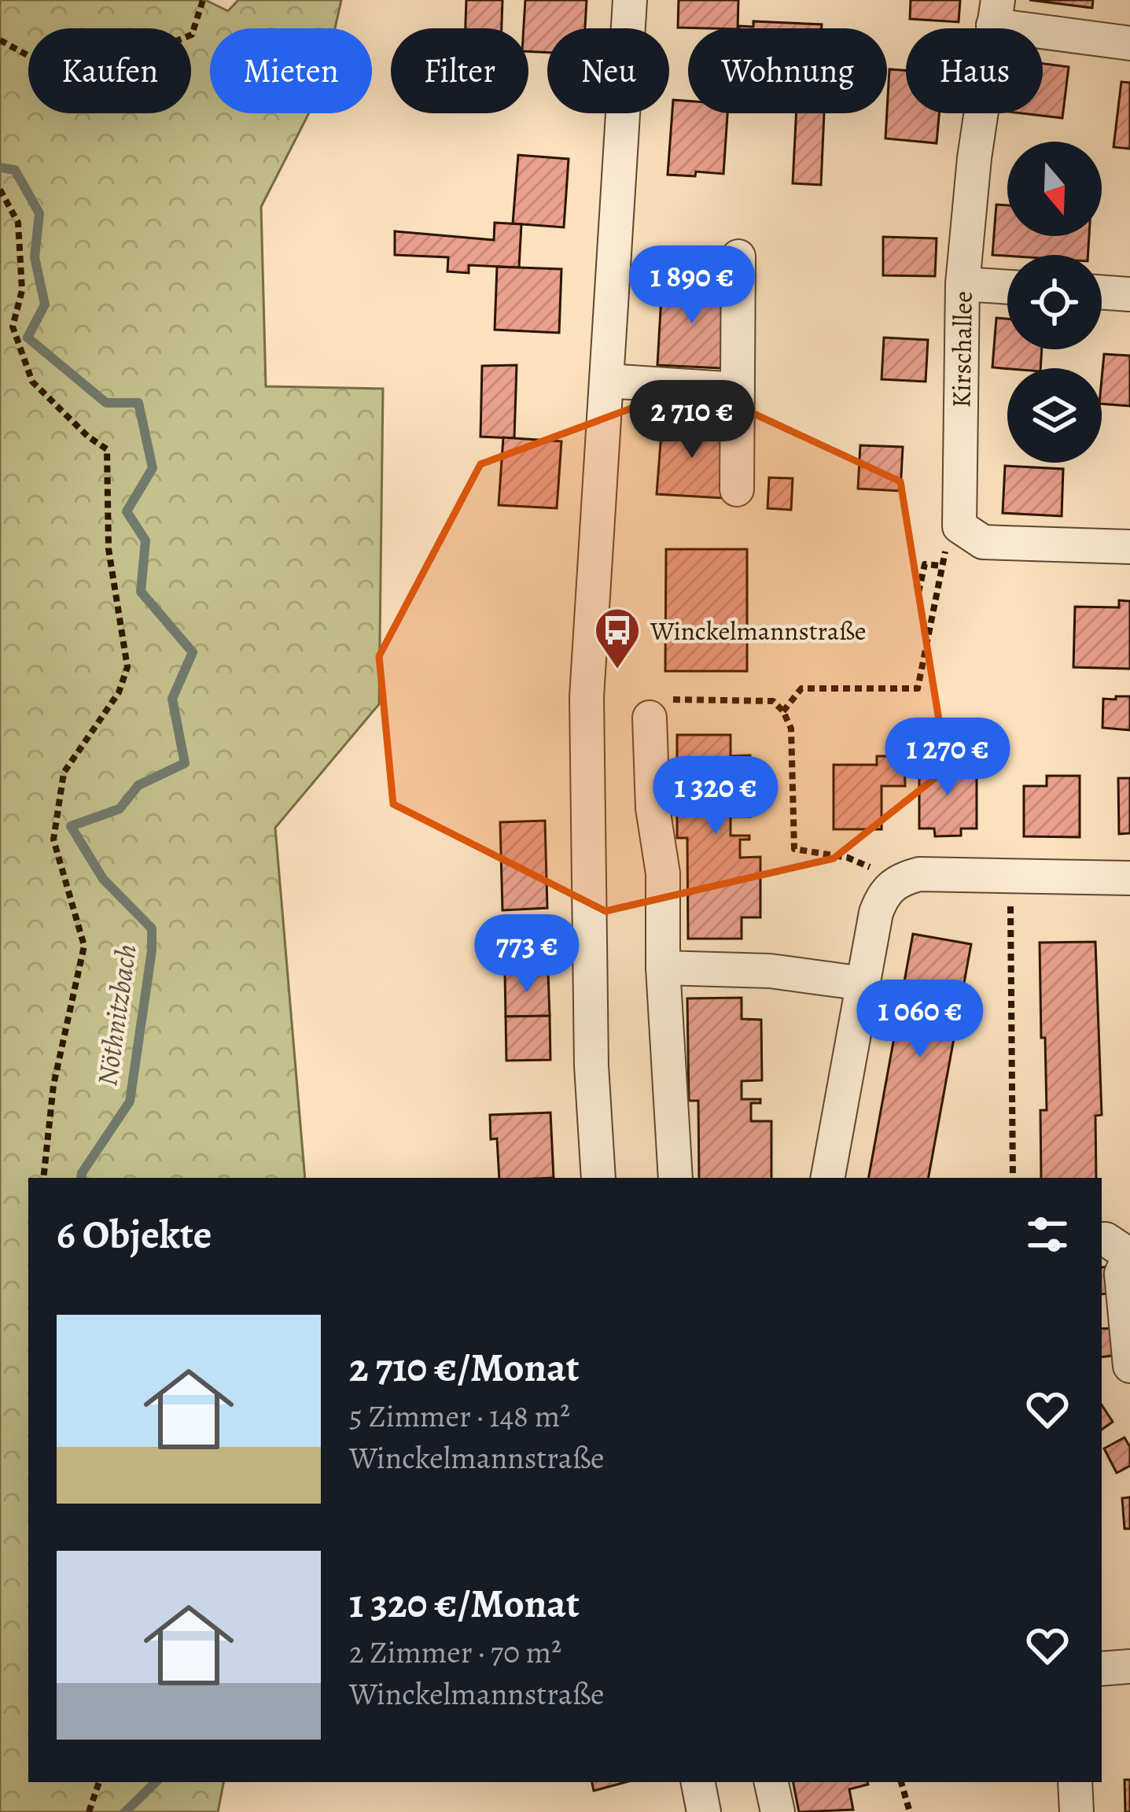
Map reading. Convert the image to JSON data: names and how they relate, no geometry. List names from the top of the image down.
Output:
{
  "streets": {
    "street": ["Kirschallee"]
  },
  "water": ["Nöthnitzbach"],
  "places": {
    "bus stop": ["Winckelmannstraße"]
  },
  "north": "bottom",
  "page": {
    "chip": [
      "Kaufen",
      "Mieten",
      "Filter",
      "Neu",
      "Wohnung",
      "Haus"
    ],
    "price": [
      "1 890 €",
      "2 710 €",
      "1 270 €",
      "1 320 €",
      "773 €",
      "1 060 €"
    ],
    "heading": "6 Objekte",
    "list": [
      {
        "name": "2 710 €/Monat",
        "note": "5 Zimmer · 148 m² · Winckelmannstraße"
      },
      {
        "name": "1 320 €/Monat",
        "note": "2 Zimmer · 70 m² · Winckelmannstraße"
      }
    ]
  }
}
